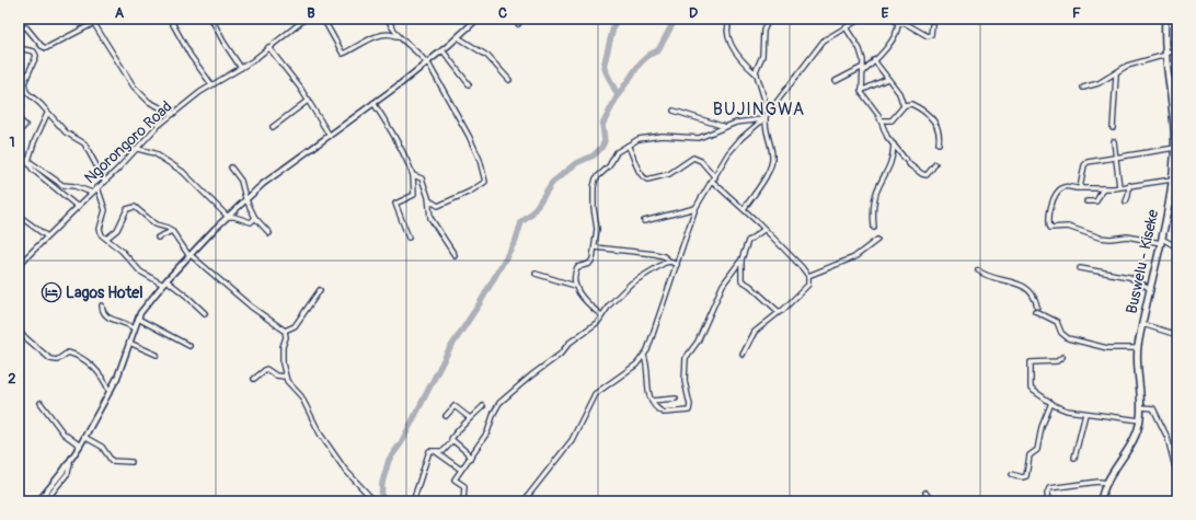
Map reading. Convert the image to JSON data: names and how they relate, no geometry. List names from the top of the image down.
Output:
{
  "streets": {
    "main road": ["Buswelu - Kiseke"],
    "street": ["Ngorongoro Road"]
  },
  "districts": ["BUJINGWA"],
  "places": {
    "hotel": ["Lagos Hotel"]
  },
  "grid": {
    "columns": [
      "A",
      "B",
      "C",
      "D",
      "E",
      "F"
    ],
    "rows": ["1", "2"]
  }
}
